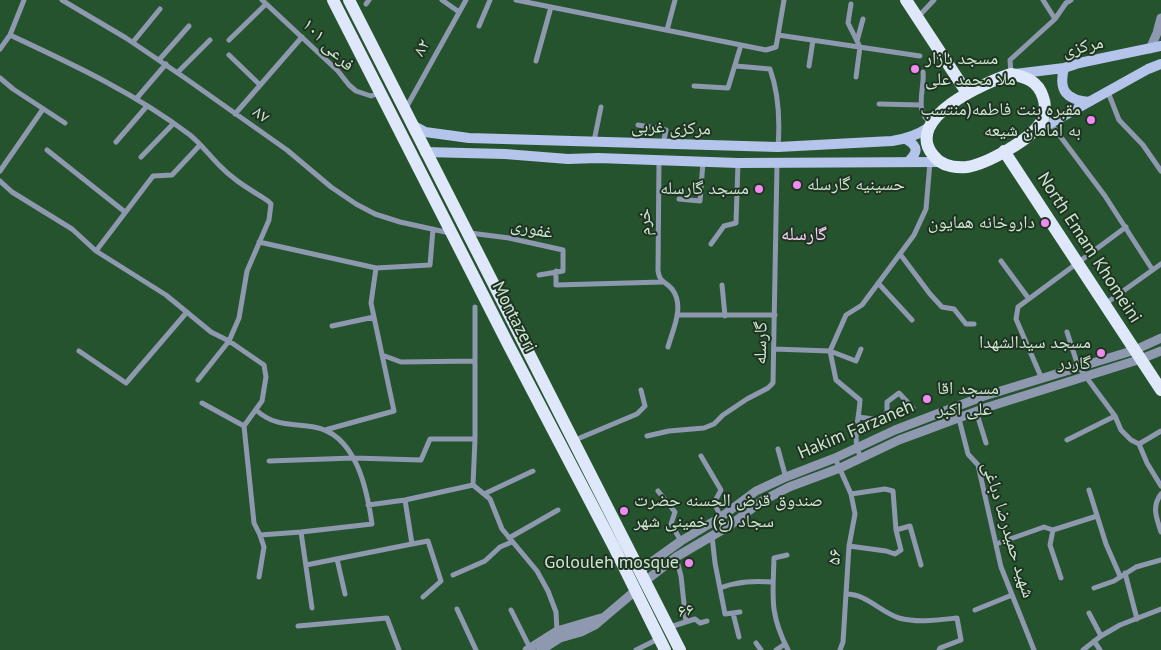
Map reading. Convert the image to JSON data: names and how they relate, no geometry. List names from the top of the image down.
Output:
{
  "streets": {
    "main road": [
      "مرکزی",
      "مرکزی غربی",
      "North Emam Khomeini",
      "Montazeri"
    ],
    "street": [
      "فرعی ۱۰۱",
      "۸۲",
      "۸۷",
      "خرم",
      "غفوری",
      "گارسله",
      "Hakim Farzaneh",
      "شهید حمیدرضا دباغی",
      "۵۶",
      "۶۶"
    ]
  },
  "crossings": [
    ["فرعی ۱۰۱", "Montazeri"],
    ["۸۲", "Montazeri"],
    ["۸۷", "Montazeri"],
    ["مرکزی غربی", "خرم"],
    ["مرکزی غربی", "Montazeri"],
    ["مرکزی غربی", "گارسله"],
    ["غفوری", "Montazeri"],
    ["North Emam Khomeini", "Hakim Farzaneh"],
    ["Montazeri", "Hakim Farzaneh"],
    ["Montazeri", "۶۶"],
    ["Hakim Farzaneh", "شهید حمیدرضا دباغی"],
    ["Hakim Farzaneh", "۵۶"]
  ],
  "districts": ["گارسله"],
  "places": [
    "مسجد بازار ملا محمد علی",
    "مقبره بنت فاطمه(منتسب به امامان شیعه",
    "حسینیه گارسله",
    "مسجد گارسله",
    "داروخانه همایون",
    "مسجد سیدالشهدا گاردر",
    "مسجد اقا علی اکبر",
    "صندوق قرض الحسنه حضرت سجاد (ع) خمینی شهر",
    "Golouleh mosque"
  ]
}
